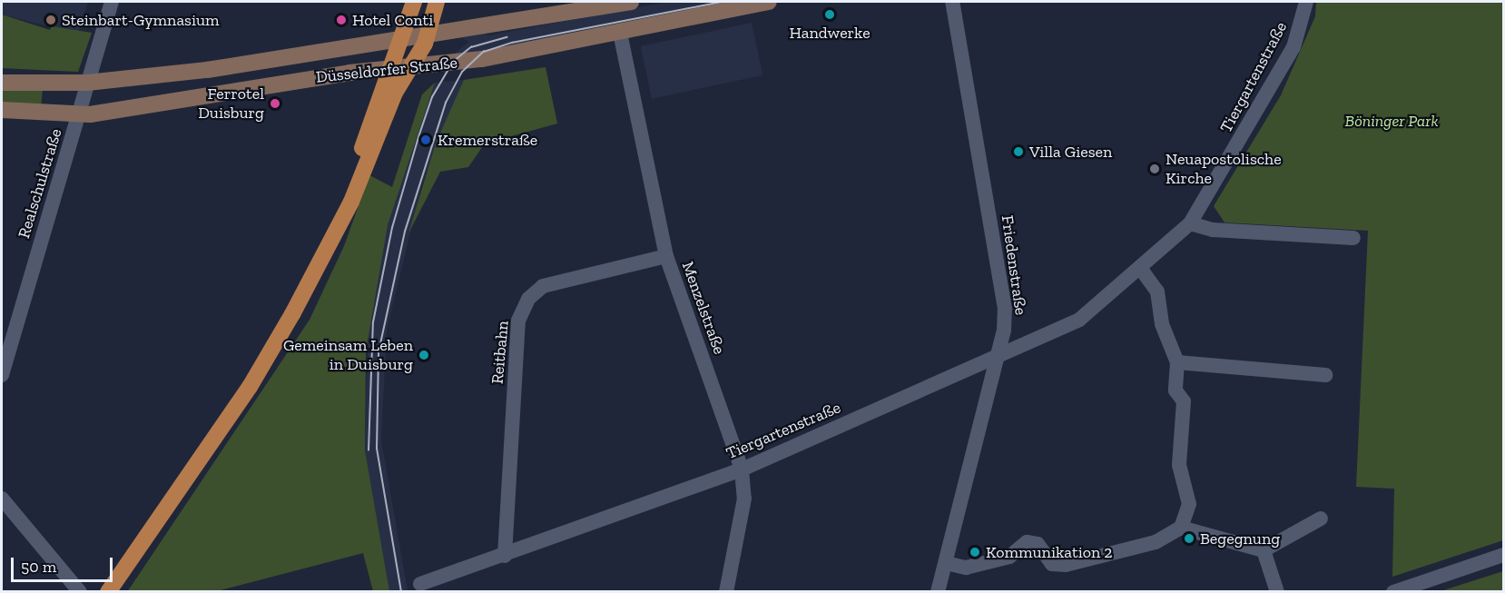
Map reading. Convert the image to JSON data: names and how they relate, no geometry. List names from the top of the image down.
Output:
{
  "streets": {
    "main road": ["Düsseldorfer Straße"],
    "street": [
      "Tiergartenstraße",
      "Realschulstraße",
      "Friedenstraße",
      "Menzelstraße",
      "Reitbahn"
    ]
  },
  "crossings": [
    ["Düsseldorfer Straße", "Realschulstraße"],
    ["Düsseldorfer Straße", "Menzelstraße"],
    ["Tiergartenstraße", "Friedenstraße"],
    ["Tiergartenstraße", "Menzelstraße"],
    ["Tiergartenstraße", "Reitbahn"],
    ["Menzelstraße", "Reitbahn"]
  ],
  "parks": ["Böninger Park"],
  "places": [
    "Handwerke",
    "Steinbart-Gymnasium",
    "Hotel Conti",
    "Ferrotel Duisburg",
    "Kremerstraße",
    "Villa Giesen",
    "Neuapostolische Kirche",
    "Gemeinsam Leben in Duisburg",
    "Begegnung",
    "Kommunikation 2"
  ],
  "scale_bar": "50 m"
}
